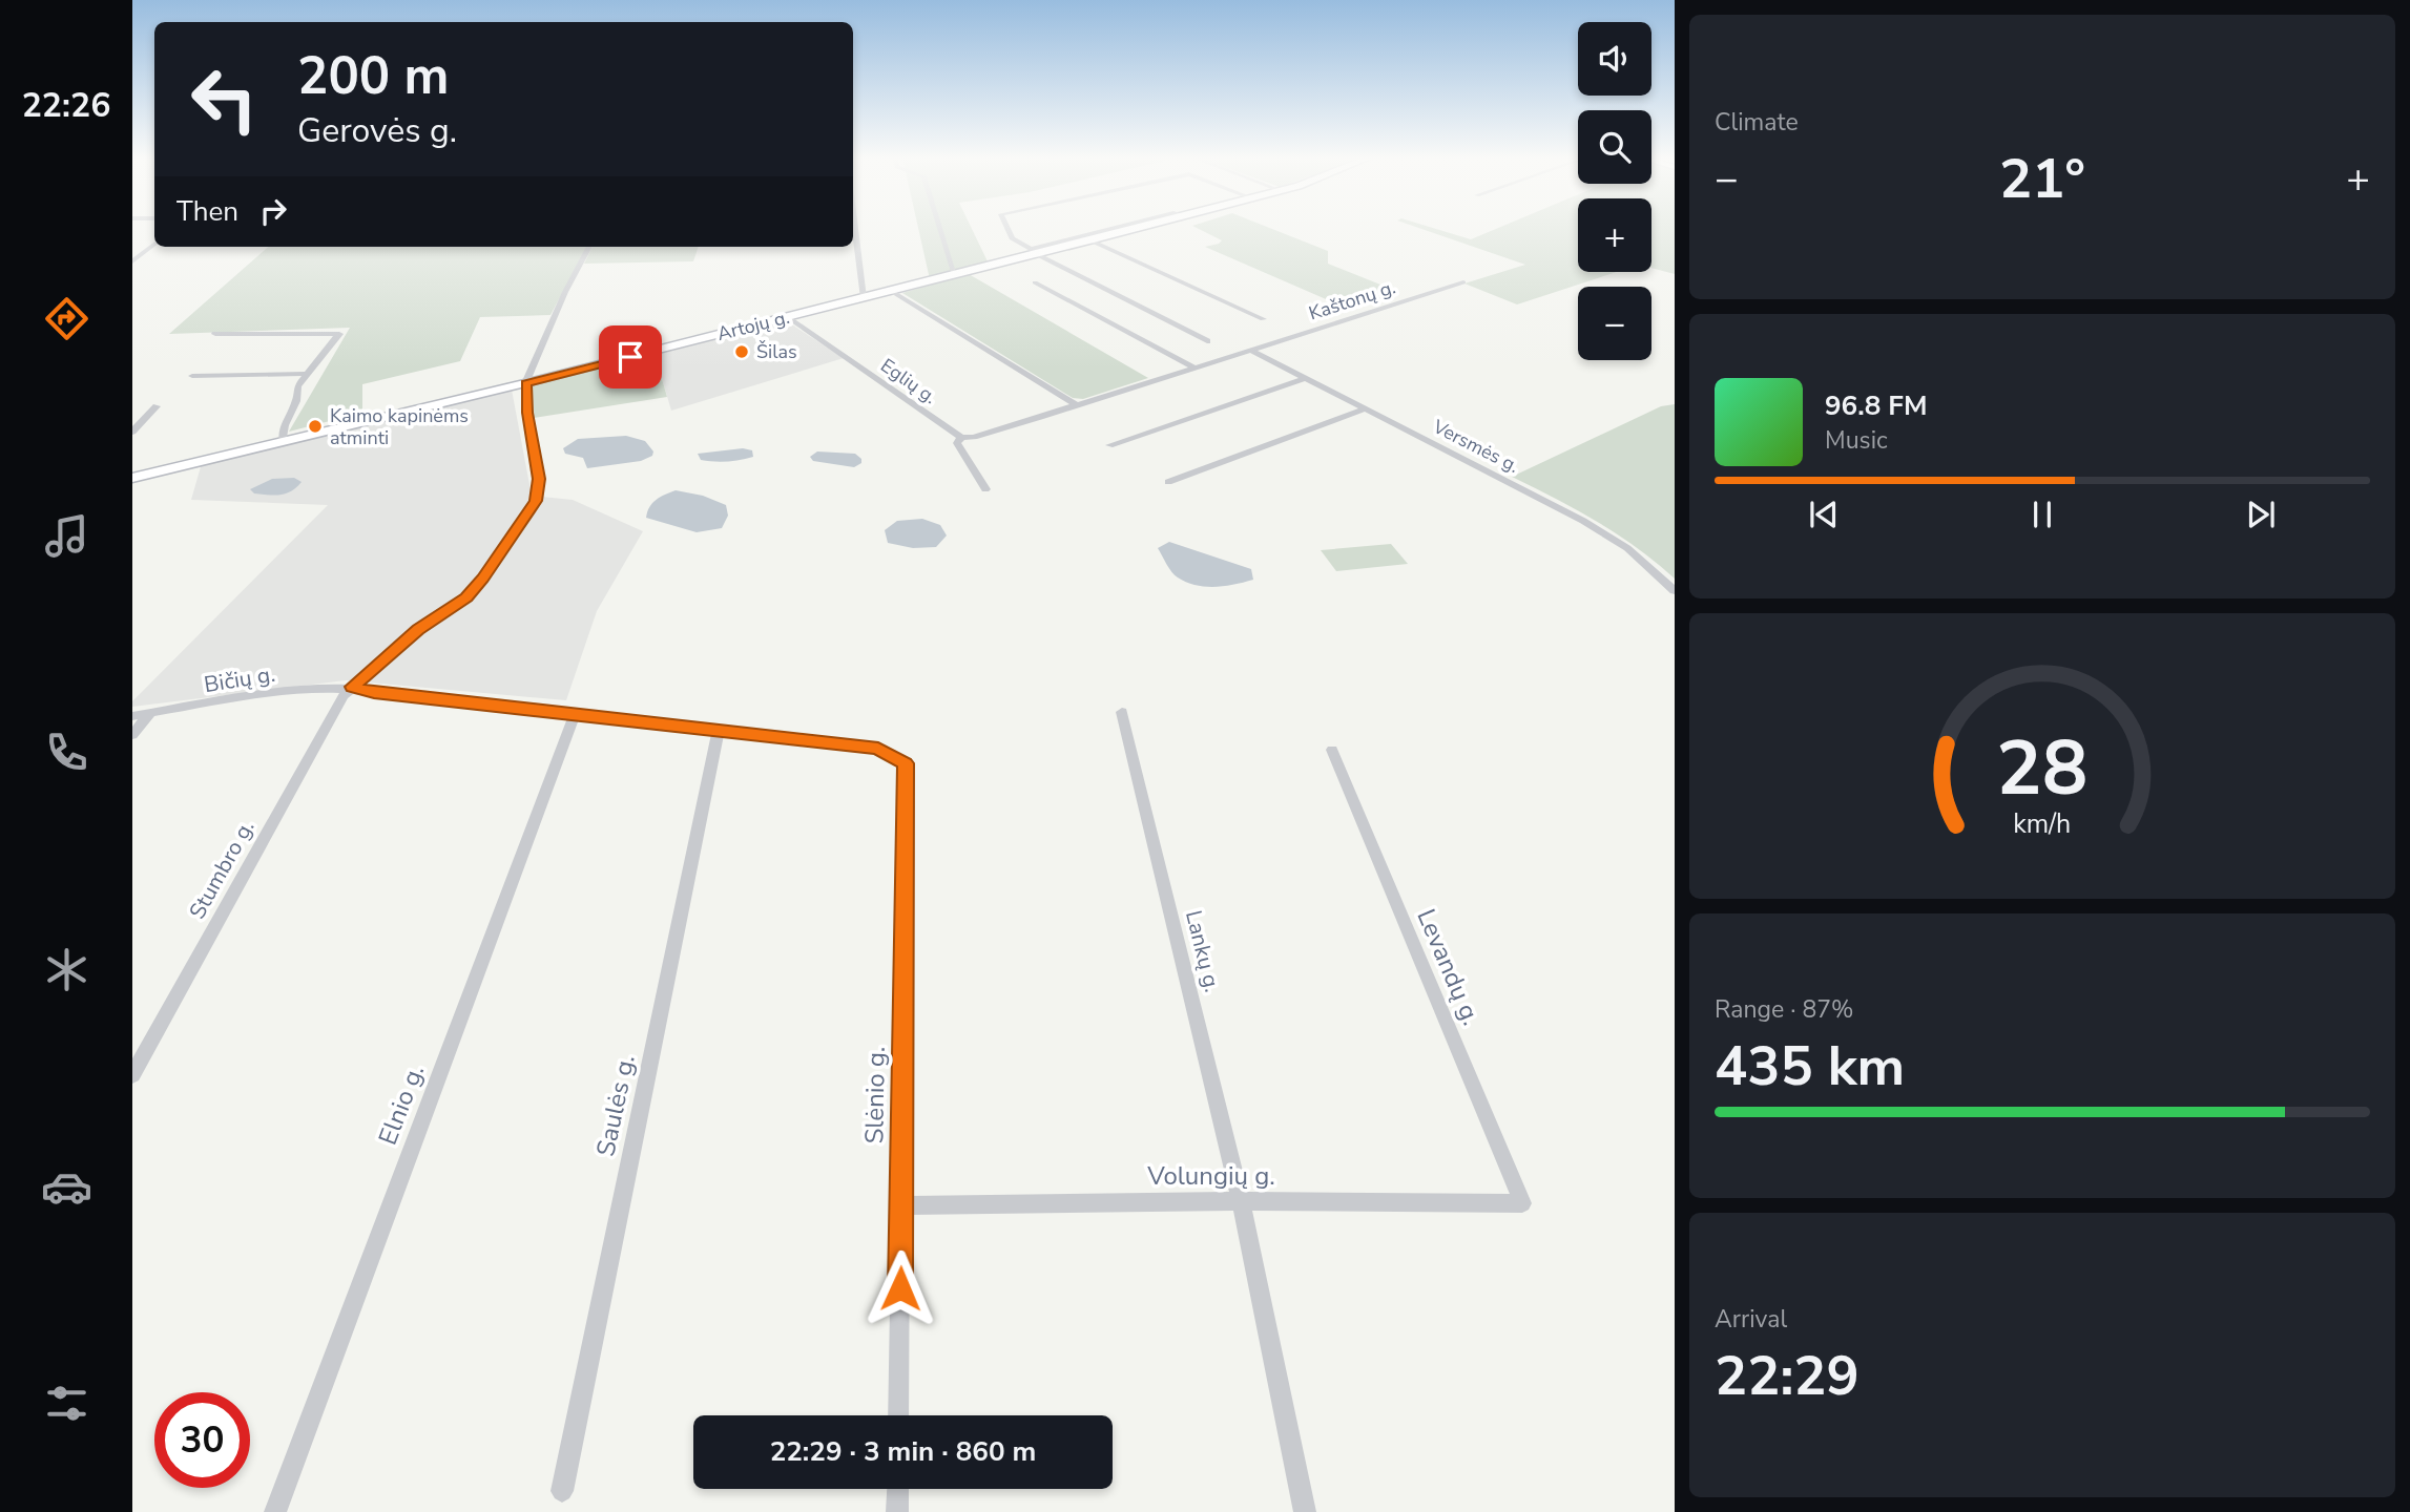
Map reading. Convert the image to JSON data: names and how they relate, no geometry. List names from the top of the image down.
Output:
{
  "streets": {
    "main road": ["Artojų g."],
    "street": [
      "Kaštonų g.",
      "Eglių g.",
      "Versmės g.",
      "Bičių g.",
      "Stumbro g.",
      "Lankų g.",
      "Levandų g.",
      "Slėnio g.",
      "Elnio g.",
      "Saulės g.",
      "Volungių g."
    ]
  },
  "crossings": [
    ["Kaštonų g.", "Eglių g."],
    ["Kaštonų g.", "Versmės g."],
    ["Artojų g.", "Eglių g."],
    ["Artojų g.", "Stumbro g."],
    ["Bičių g.", "Stumbro g."],
    ["Bičių g.", "Slėnio g."],
    ["Bičių g.", "Elnio g."],
    ["Bičių g.", "Saulės g."],
    ["Lankų g.", "Volungių g."],
    ["Levandų g.", "Volungių g."],
    ["Slėnio g.", "Volungių g."]
  ],
  "places": ["Šilas", "Kaimo kapinėms atminti"],
  "page": {
    "tabs": "22:26",
    "tile": [
      "Climate",
      ["Range · 87%", "435 km"],
      ["Arrival", "22:29"]
    ],
    "map_buttons": ["+", "−"],
    "turn": ["200 m", "Gerovės g."],
    "heat": ["−", "21°", "+"],
    "then": "Then",
    "song": ["96.8 FM", "Music"],
    "limit": "30",
    "trip": "22:29 · 3 min · 860 m",
    "gauge": ["28", "km/h"]
  }
}
